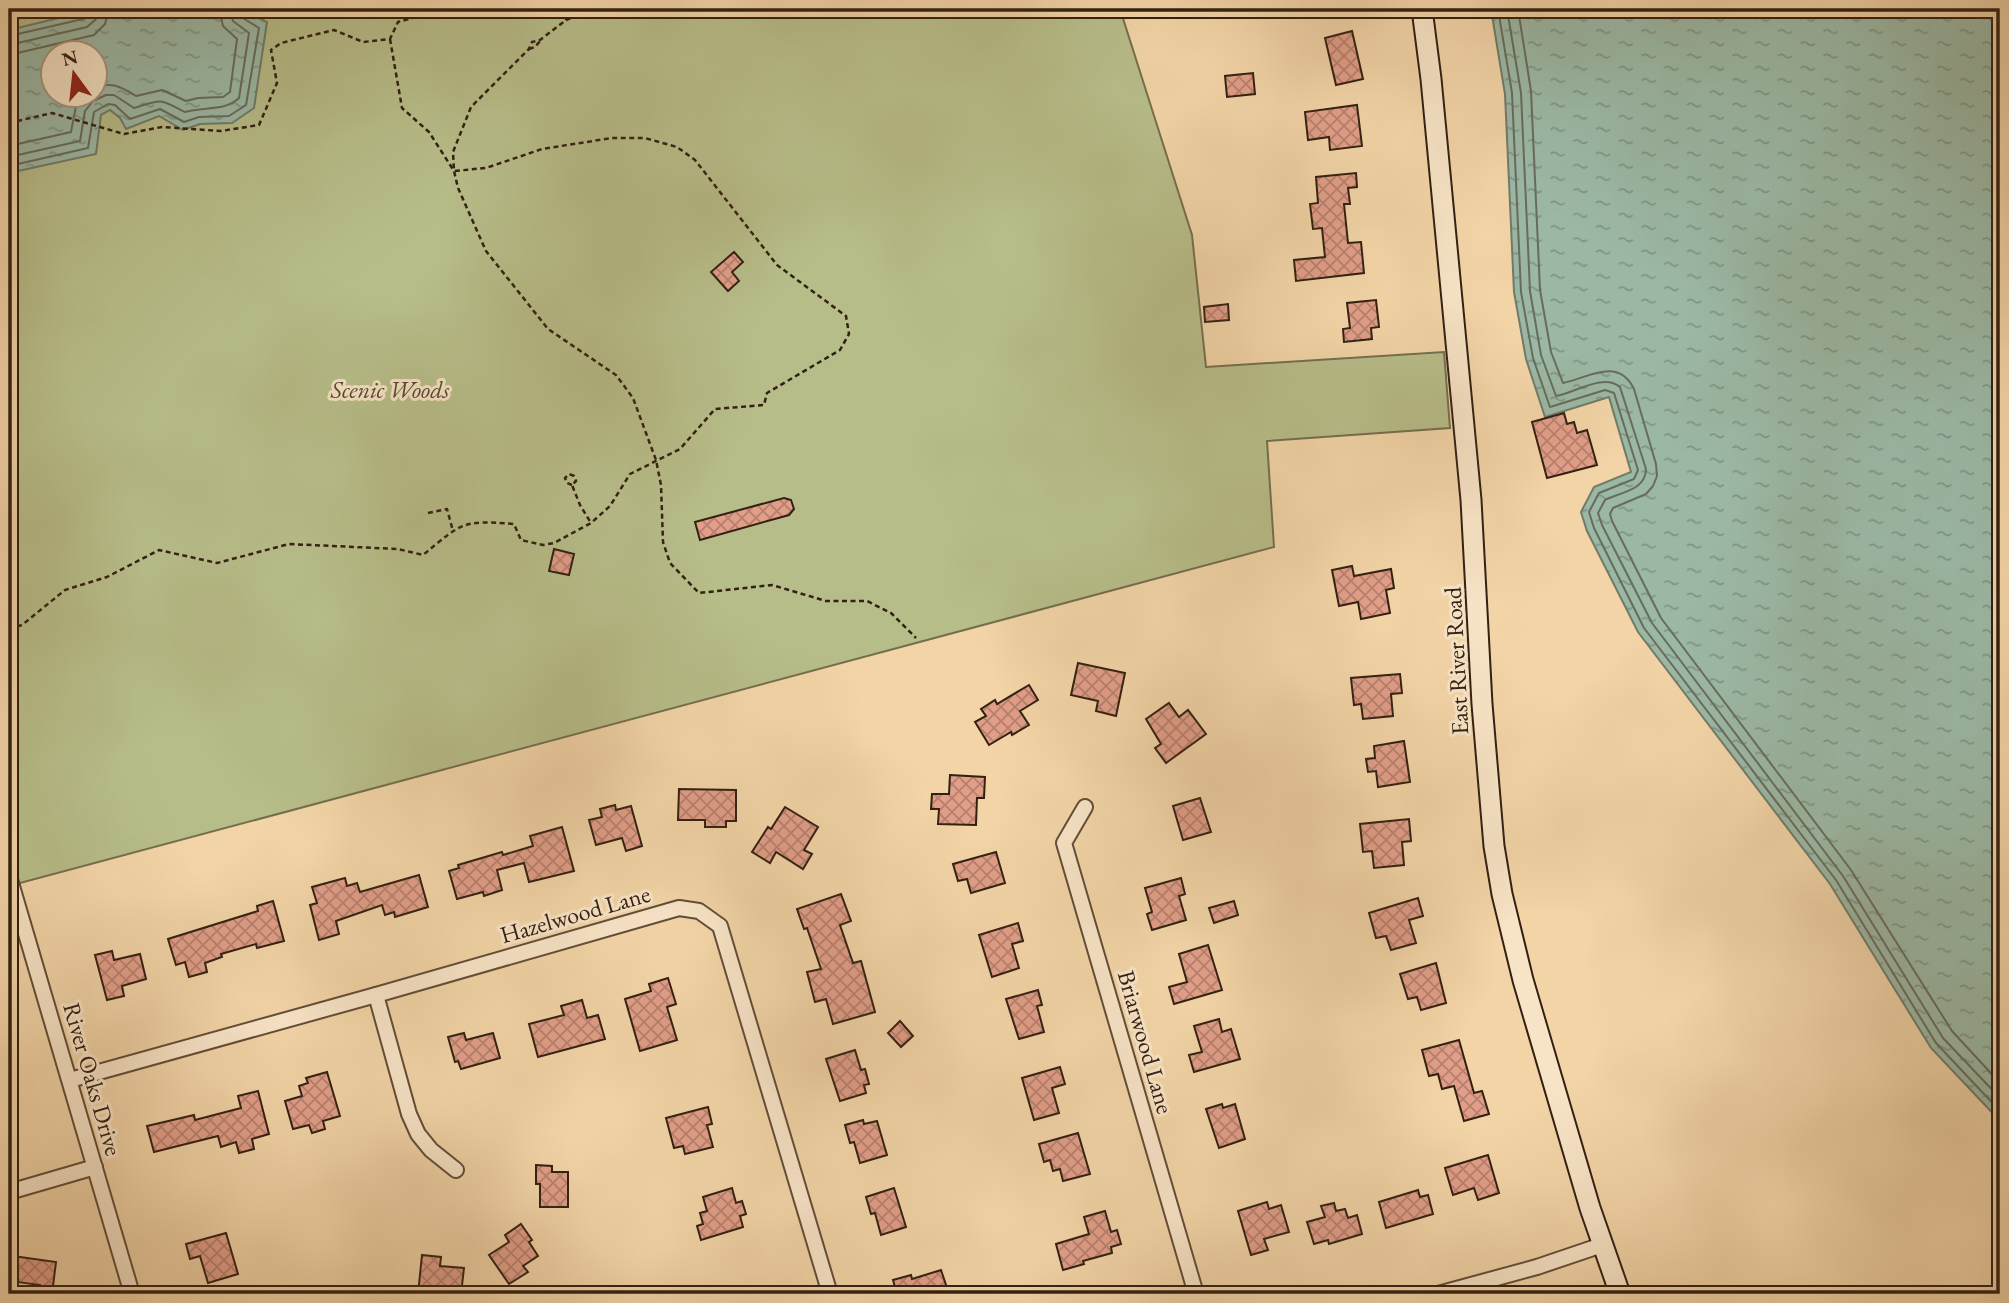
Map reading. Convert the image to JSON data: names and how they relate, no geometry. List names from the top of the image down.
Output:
{
  "streets": {
    "main road": ["East River Road"],
    "street": ["Hazelwood Lane", "Briarwood Lane", "River Oaks Drive"]
  },
  "crossings": [
    ["Hazelwood Lane", "River Oaks Drive"]
  ],
  "parks": ["Scenic Woods"],
  "north": "top"
}
